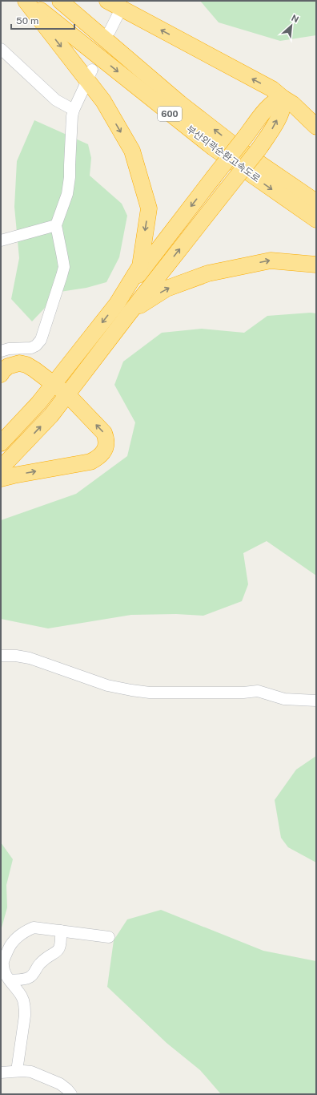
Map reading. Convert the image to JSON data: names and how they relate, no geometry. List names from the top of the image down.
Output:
{
  "streets": {
    "highway": ["600", "부산외곽순환고속도로"]
  },
  "scale_bar": "50 m",
  "north": "top right"
}
